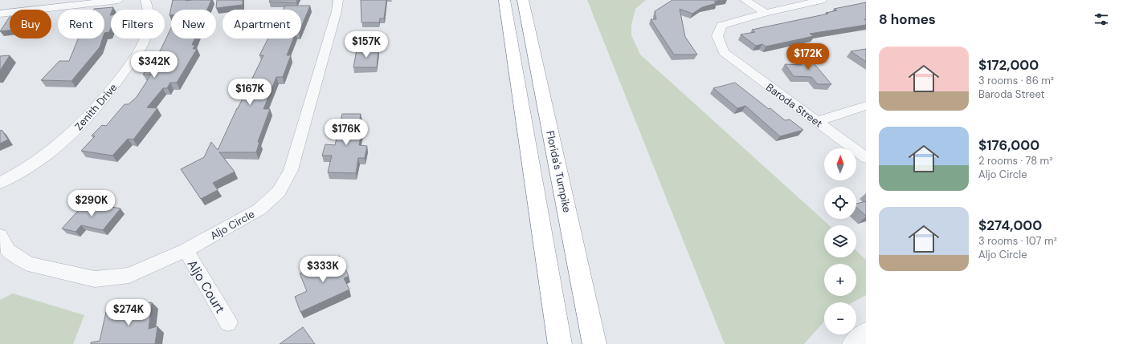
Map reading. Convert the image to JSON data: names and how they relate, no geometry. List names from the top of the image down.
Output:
{
  "streets": {
    "highway": ["Florida's Turnpike"],
    "street": [
      "Baroda Street",
      "Zenith Drive",
      "Aljo Circle",
      "Aljo Court"
    ]
  },
  "crossings": [
    ["Aljo Circle", "Aljo Court"]
  ],
  "north": "top",
  "page": {
    "heading": "8 homes",
    "chip": [
      "Buy",
      "Rent",
      "Filters",
      "New",
      "Apartment"
    ],
    "price": [
      "$157K",
      "$172K",
      "$342K",
      "$167K",
      "$176K",
      "$290K",
      "$333K",
      "$274K"
    ],
    "list": [
      {
        "name": "$172,000",
        "note": "3 rooms · 86 m² · Baroda Street"
      },
      {
        "name": "$176,000",
        "note": "2 rooms · 78 m² · Aljo Circle"
      },
      {
        "name": "$274,000",
        "note": "3 rooms · 107 m² · Aljo Circle"
      }
    ],
    "map_buttons": ["+", "−"]
  }
}
